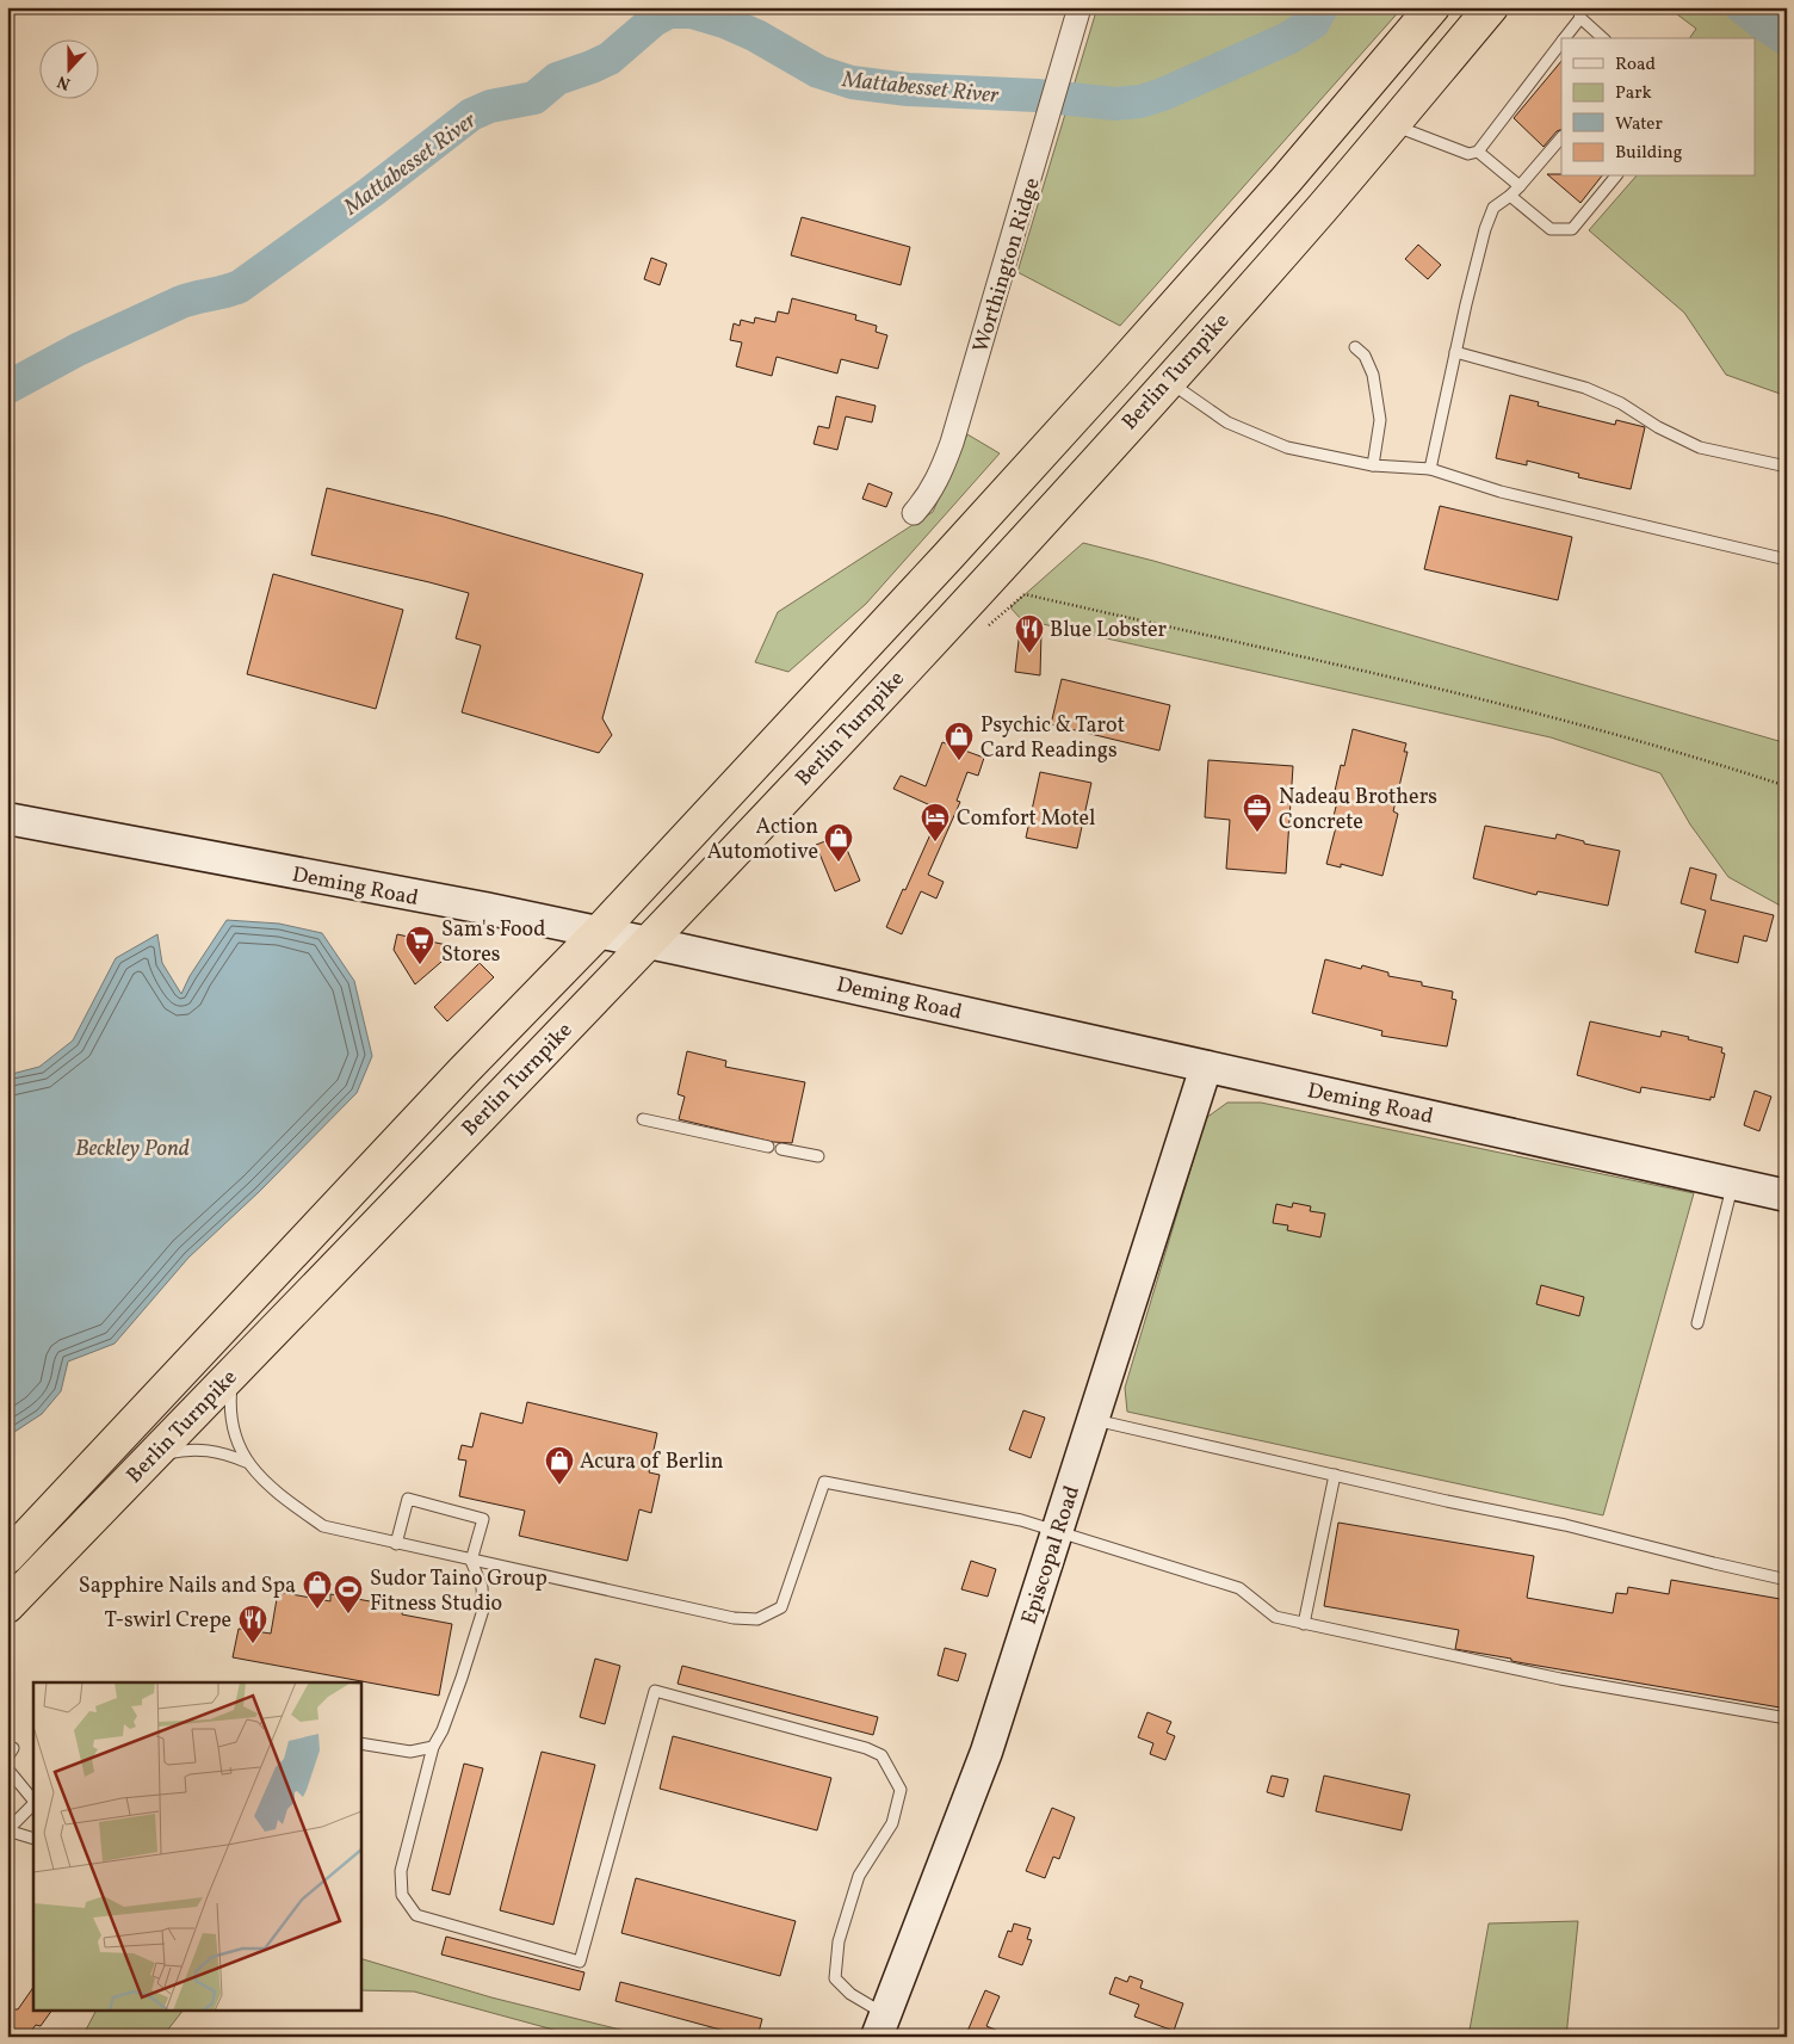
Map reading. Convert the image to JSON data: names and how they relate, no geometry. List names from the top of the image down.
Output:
{
  "streets": {
    "highway": ["Berlin Turnpike"],
    "street": ["Worthington Ridge", "Deming Road", "Episcopal Road"]
  },
  "crossings": [
    ["Berlin Turnpike", "Deming Road"],
    ["Deming Road", "Episcopal Road"]
  ],
  "water": ["Mattabesset River", "Beckley Pond"],
  "places": {
    "restaurant": ["Blue Lobster", "T-swirl Crepe"],
    "shop": [
      "Psychic & Tarot Card Readings",
      "Action Automotive",
      "Acura of Berlin",
      "Sapphire Nails and Spa"
    ],
    "office": ["Nadeau Brothers Concrete"],
    "hotel": ["Comfort Motel"],
    "supermarket": ["Sam's Food Stores"],
    "sports": ["Sudor Taino Group Fitness Studio"]
  },
  "legend": [
    "Road",
    "Park",
    "Water",
    "Building"
  ],
  "north": "bottom"
}
